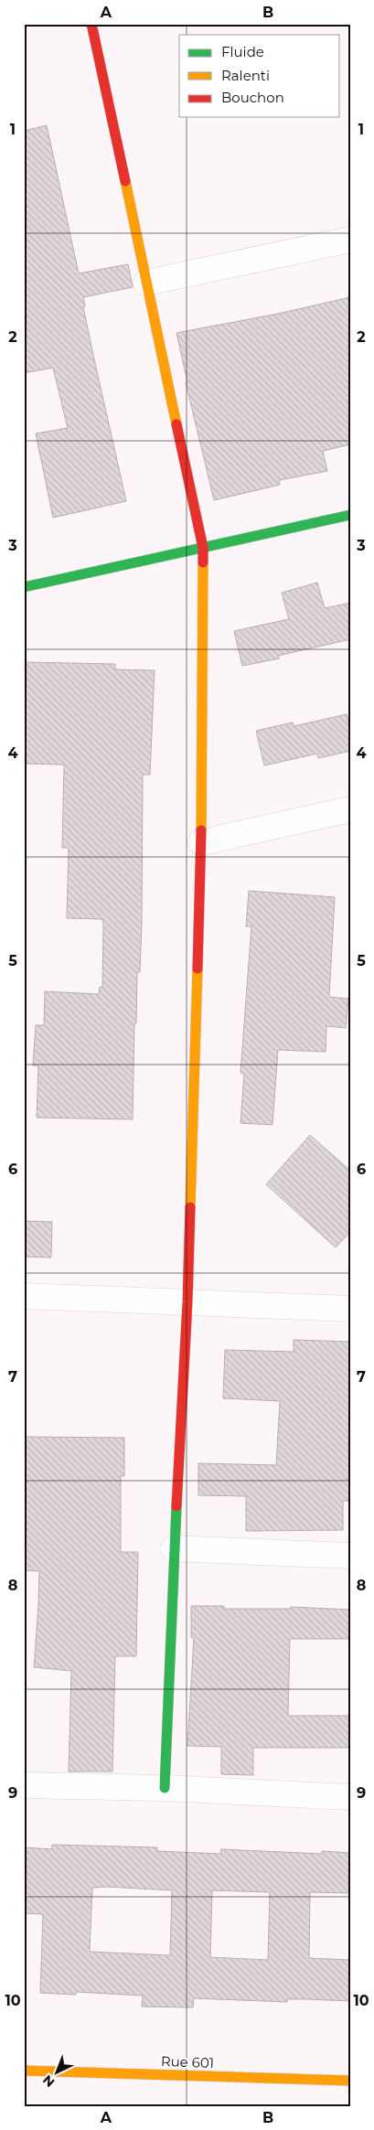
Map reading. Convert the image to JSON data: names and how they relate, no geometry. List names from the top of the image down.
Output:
{
  "streets": {
    "street": ["Rue 601"]
  },
  "legend": ["Fluide", "Ralenti", "Bouchon"],
  "north": "bottom left",
  "grid": {
    "columns": ["A", "B"],
    "rows": [
      "1",
      "2",
      "3",
      "4",
      "5",
      "6",
      "7",
      "8",
      "9",
      "10"
    ]
  }
}
